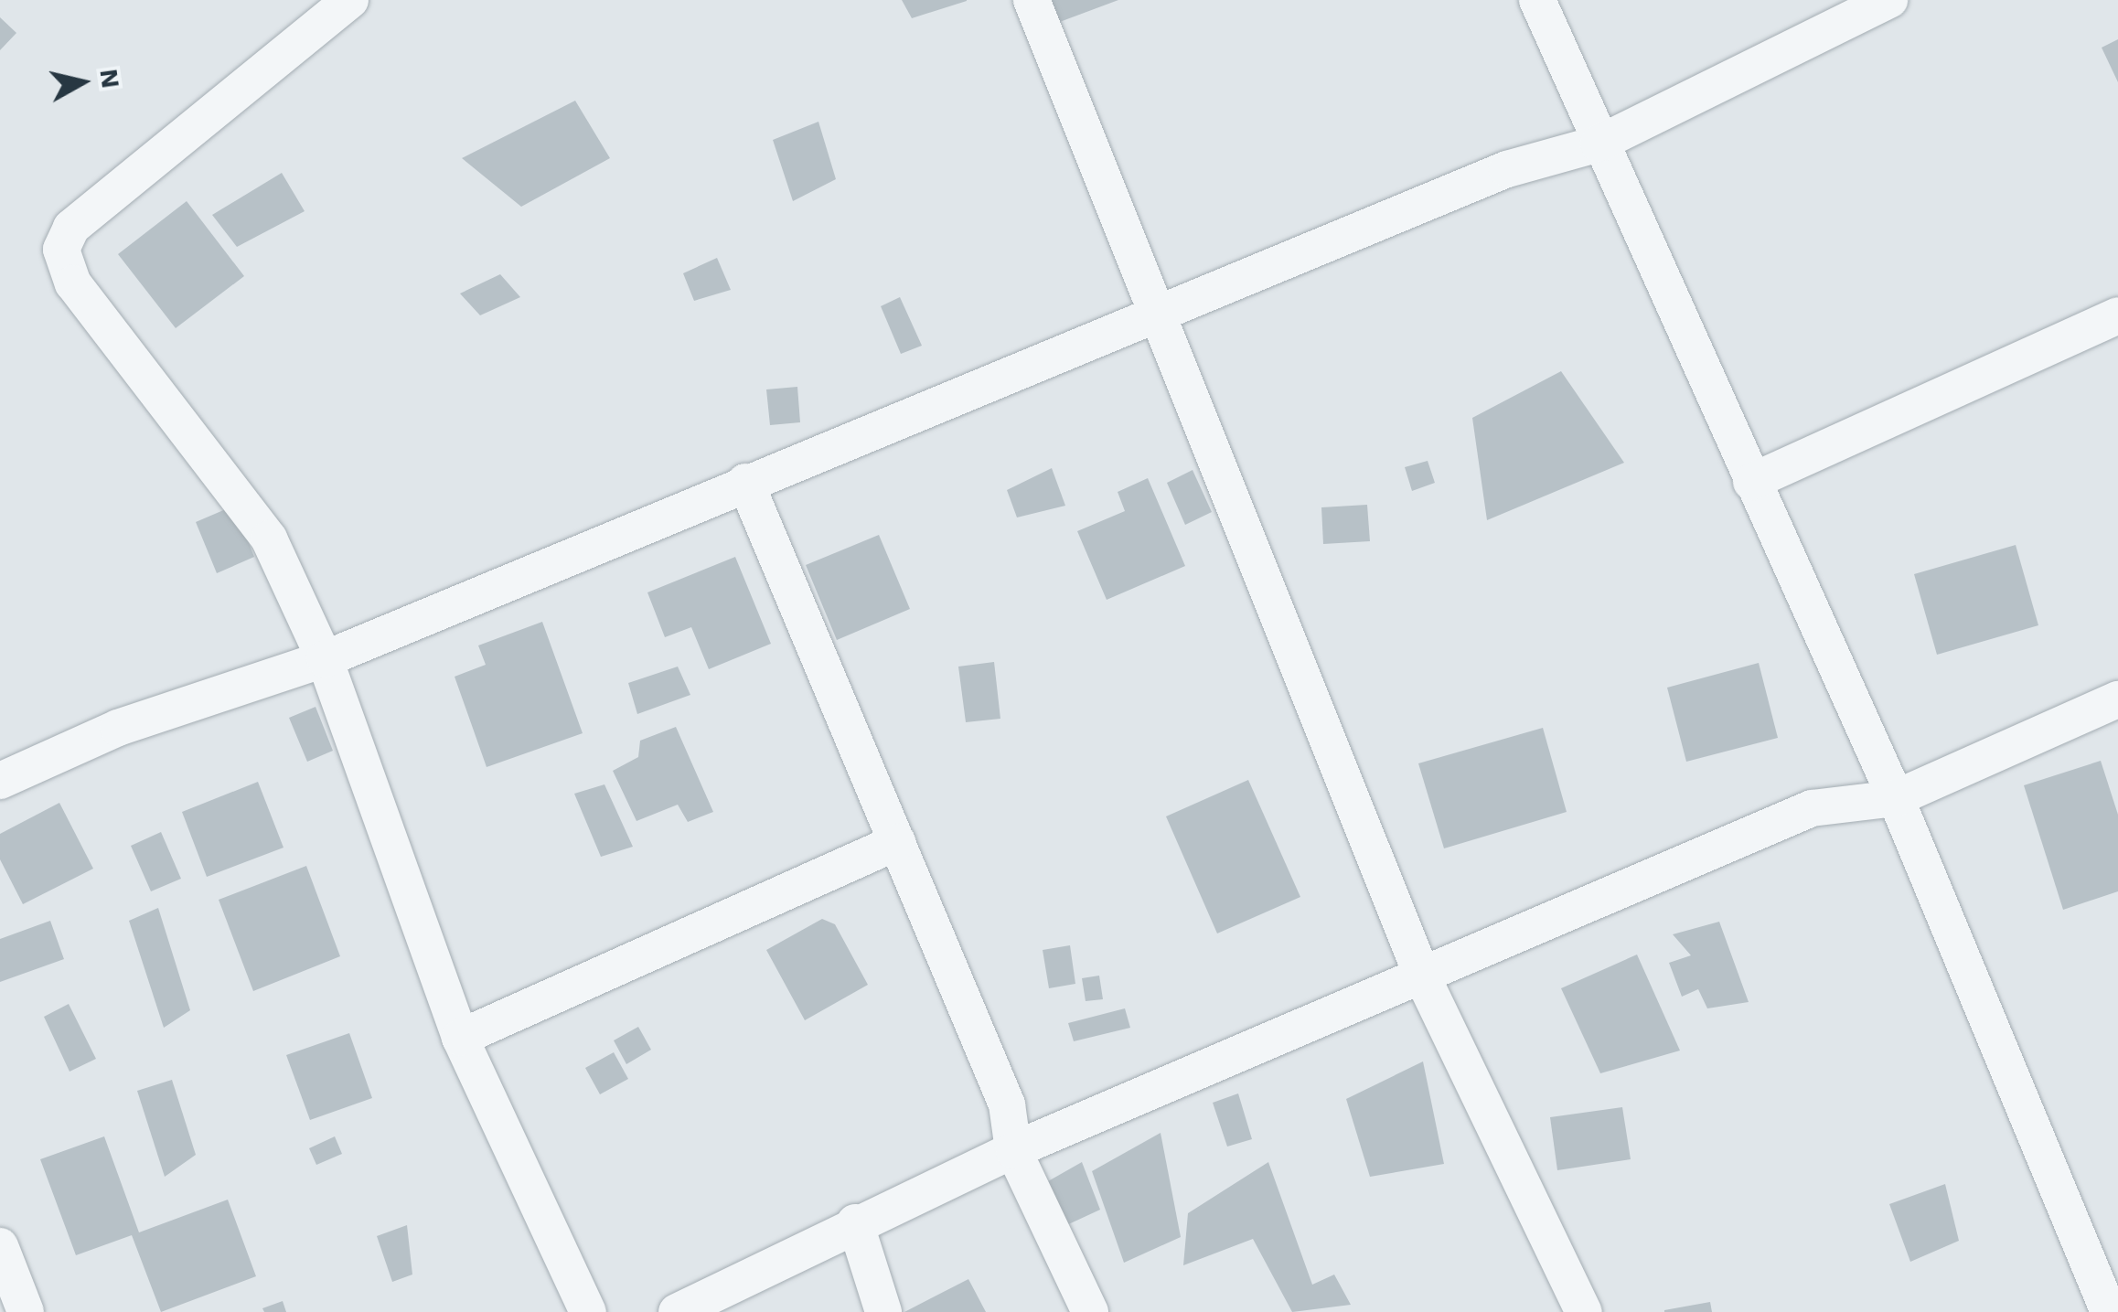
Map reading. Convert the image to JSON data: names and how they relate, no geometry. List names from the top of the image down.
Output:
{
  "north": "right"
}
